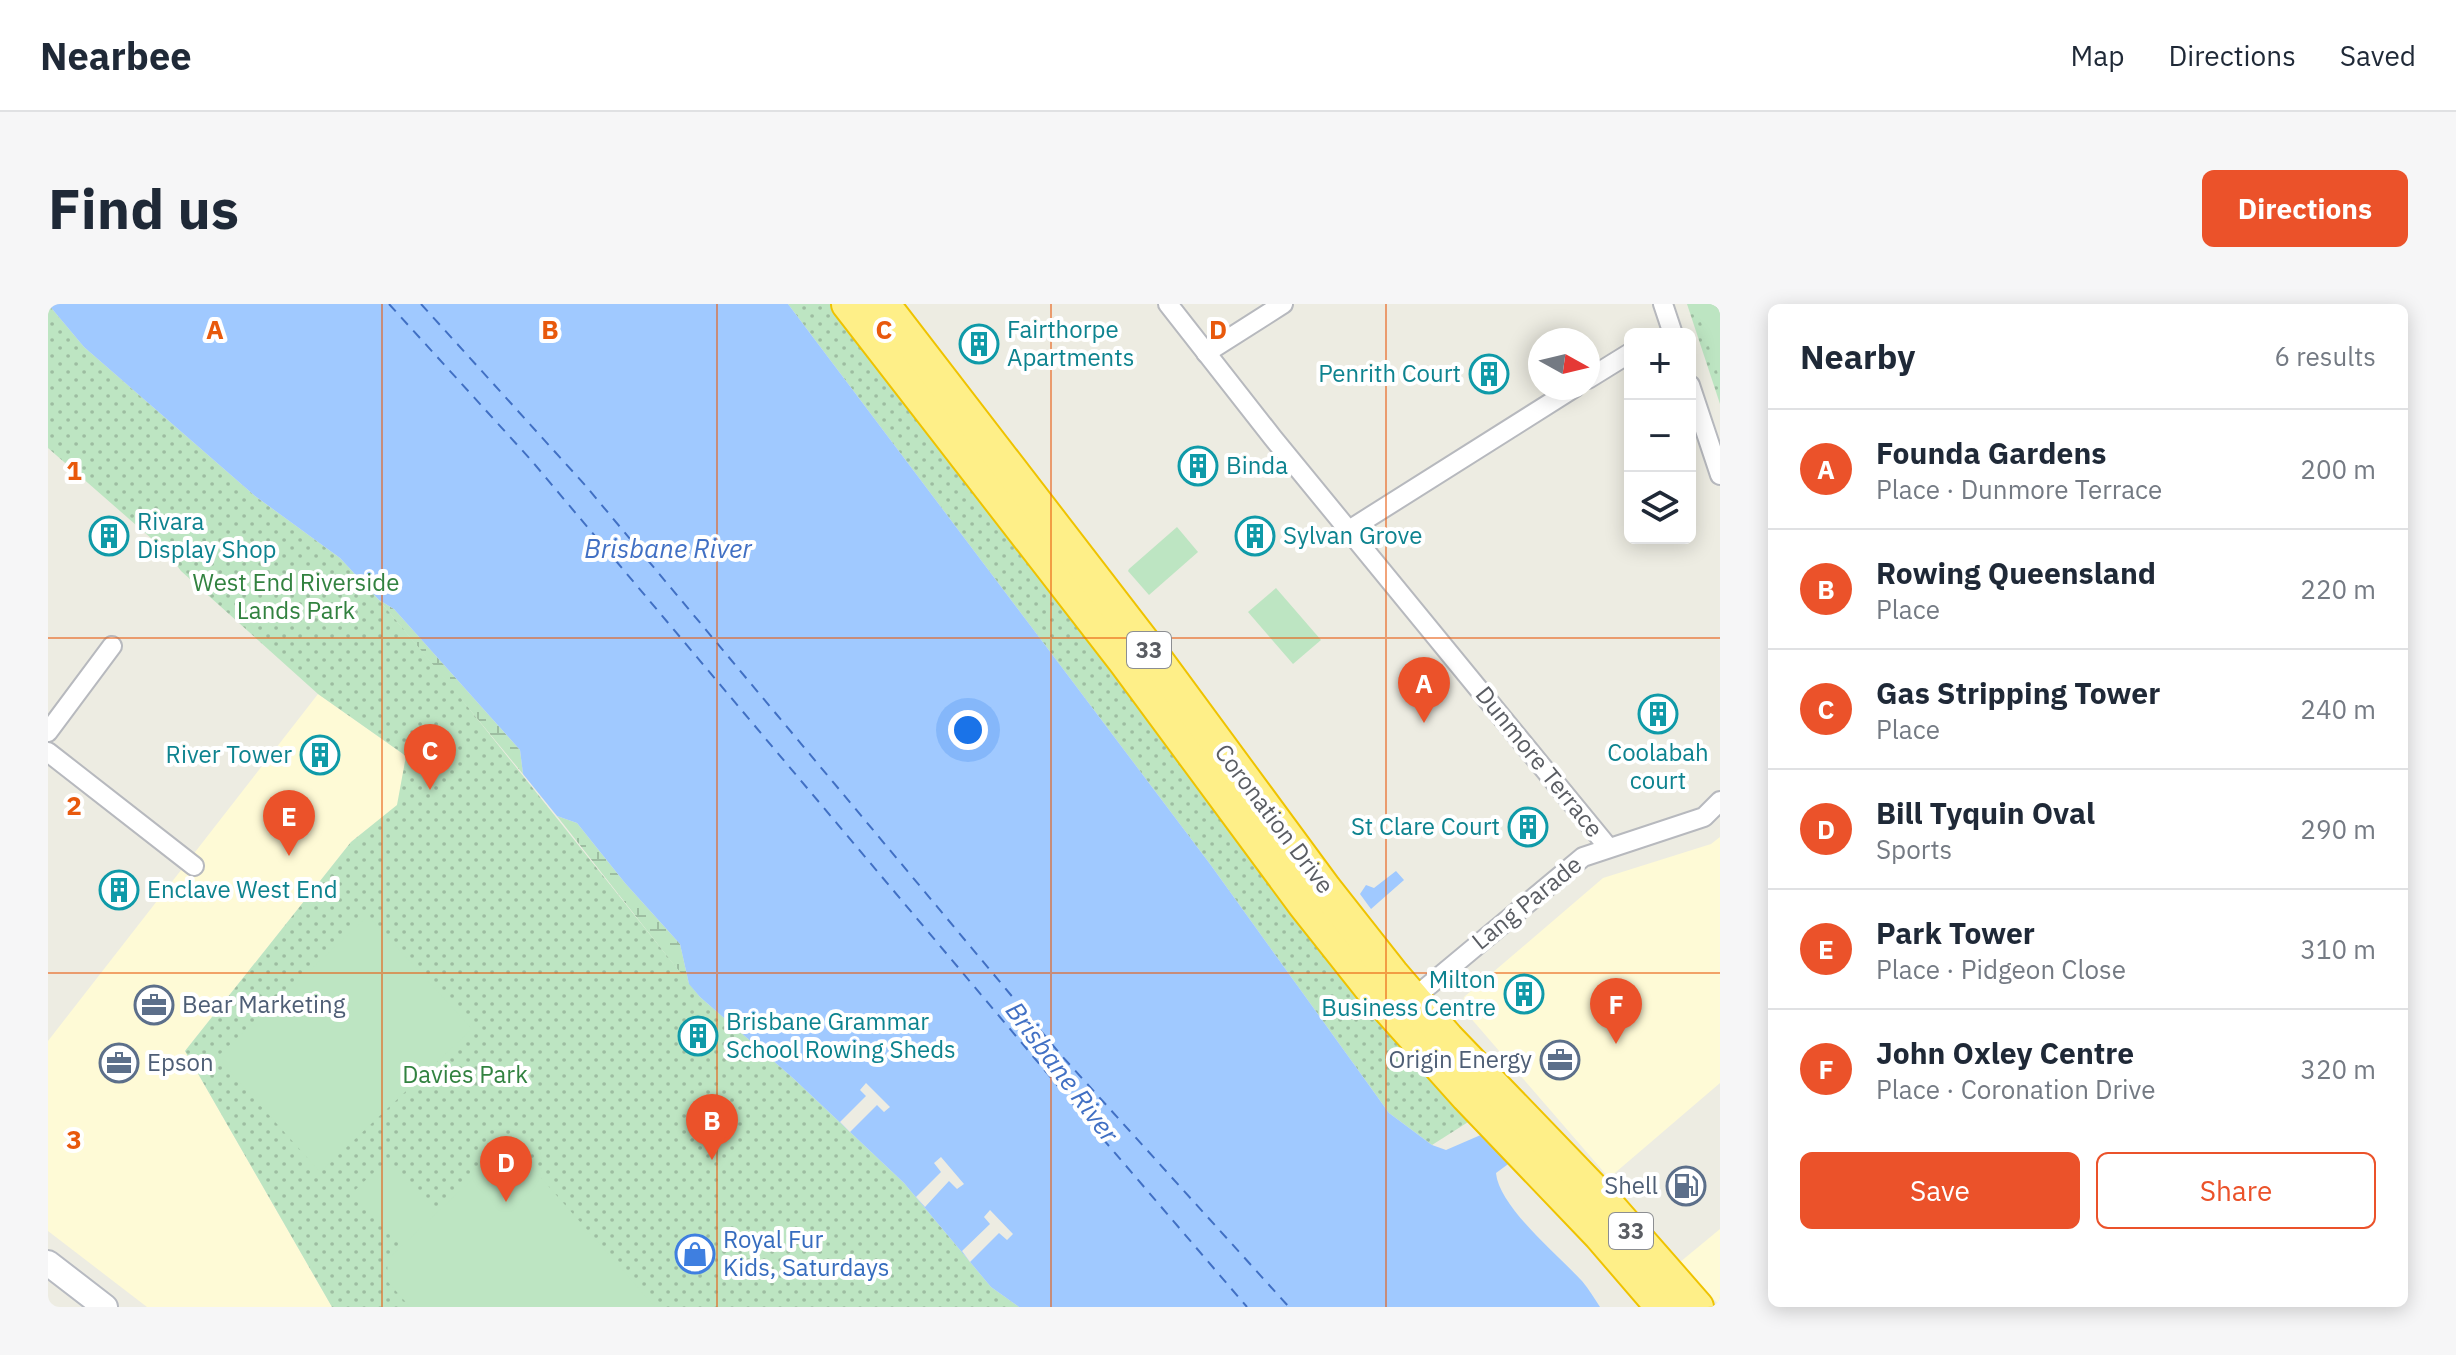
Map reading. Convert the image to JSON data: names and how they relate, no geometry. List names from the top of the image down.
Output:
{
  "streets": {
    "highway": ["33", "Coronation Drive"],
    "street": ["Dunmore Terrace", "Lang Parade"]
  },
  "crossings": [
    ["Dunmore Terrace", "Lang Parade"],
    ["Coronation Drive", "Lang Parade"]
  ],
  "water": ["Brisbane River"],
  "parks": ["West End Riverside Lands Park", "Davies Park"],
  "places": {
    "building": [
      "Fairthorpe Apartments",
      "Penrith Court",
      "Binda",
      "Rivara Display Shop",
      "Sylvan Grove",
      "Coolabah court",
      "River Tower",
      "St Clare Court",
      "Enclave West End",
      "Milton Business Centre",
      "Brisbane Grammar School Rowing Sheds"
    ],
    "office": ["Bear Marketing", "Origin Energy", "Epson"],
    "fuel station": ["Shell"],
    "shop": ["Royal Fur Kids, Saturdays"]
  },
  "north": "right",
  "page": {
    "header": "Nearbee",
    "nav": ["Map", "Directions", "Saved"],
    "buttons": [
      "Directions",
      ["Save", "Share"]
    ],
    "title": "Find us",
    "heading": ["Nearby", "6 results"],
    "map_buttons": ["+", "−"],
    "list": [
      {
        "mark": "A",
        "name": "Founda Gardens",
        "note": "Place · Dunmore Terrace",
        "value": "200 m"
      },
      {
        "mark": "B",
        "name": "Rowing Queensland",
        "note": "Place",
        "value": "220 m"
      },
      {
        "mark": "C",
        "name": "Gas Stripping Tower",
        "note": "Place",
        "value": "240 m"
      },
      {
        "mark": "D",
        "name": "Bill Tyquin Oval",
        "note": "Sports",
        "value": "290 m"
      },
      {
        "mark": "E",
        "name": "Park Tower",
        "note": "Place · Pidgeon Close",
        "value": "310 m"
      },
      {
        "mark": "F",
        "name": "John Oxley Centre",
        "note": "Place · Coronation Drive",
        "value": "320 m"
      }
    ],
    "pins": [
      "A",
      "C",
      "E",
      "F",
      "B",
      "D"
    ]
  },
  "grid": {
    "columns": [
      "A",
      "B",
      "C",
      "D"
    ],
    "rows": ["1", "2", "3"]
  }
}
